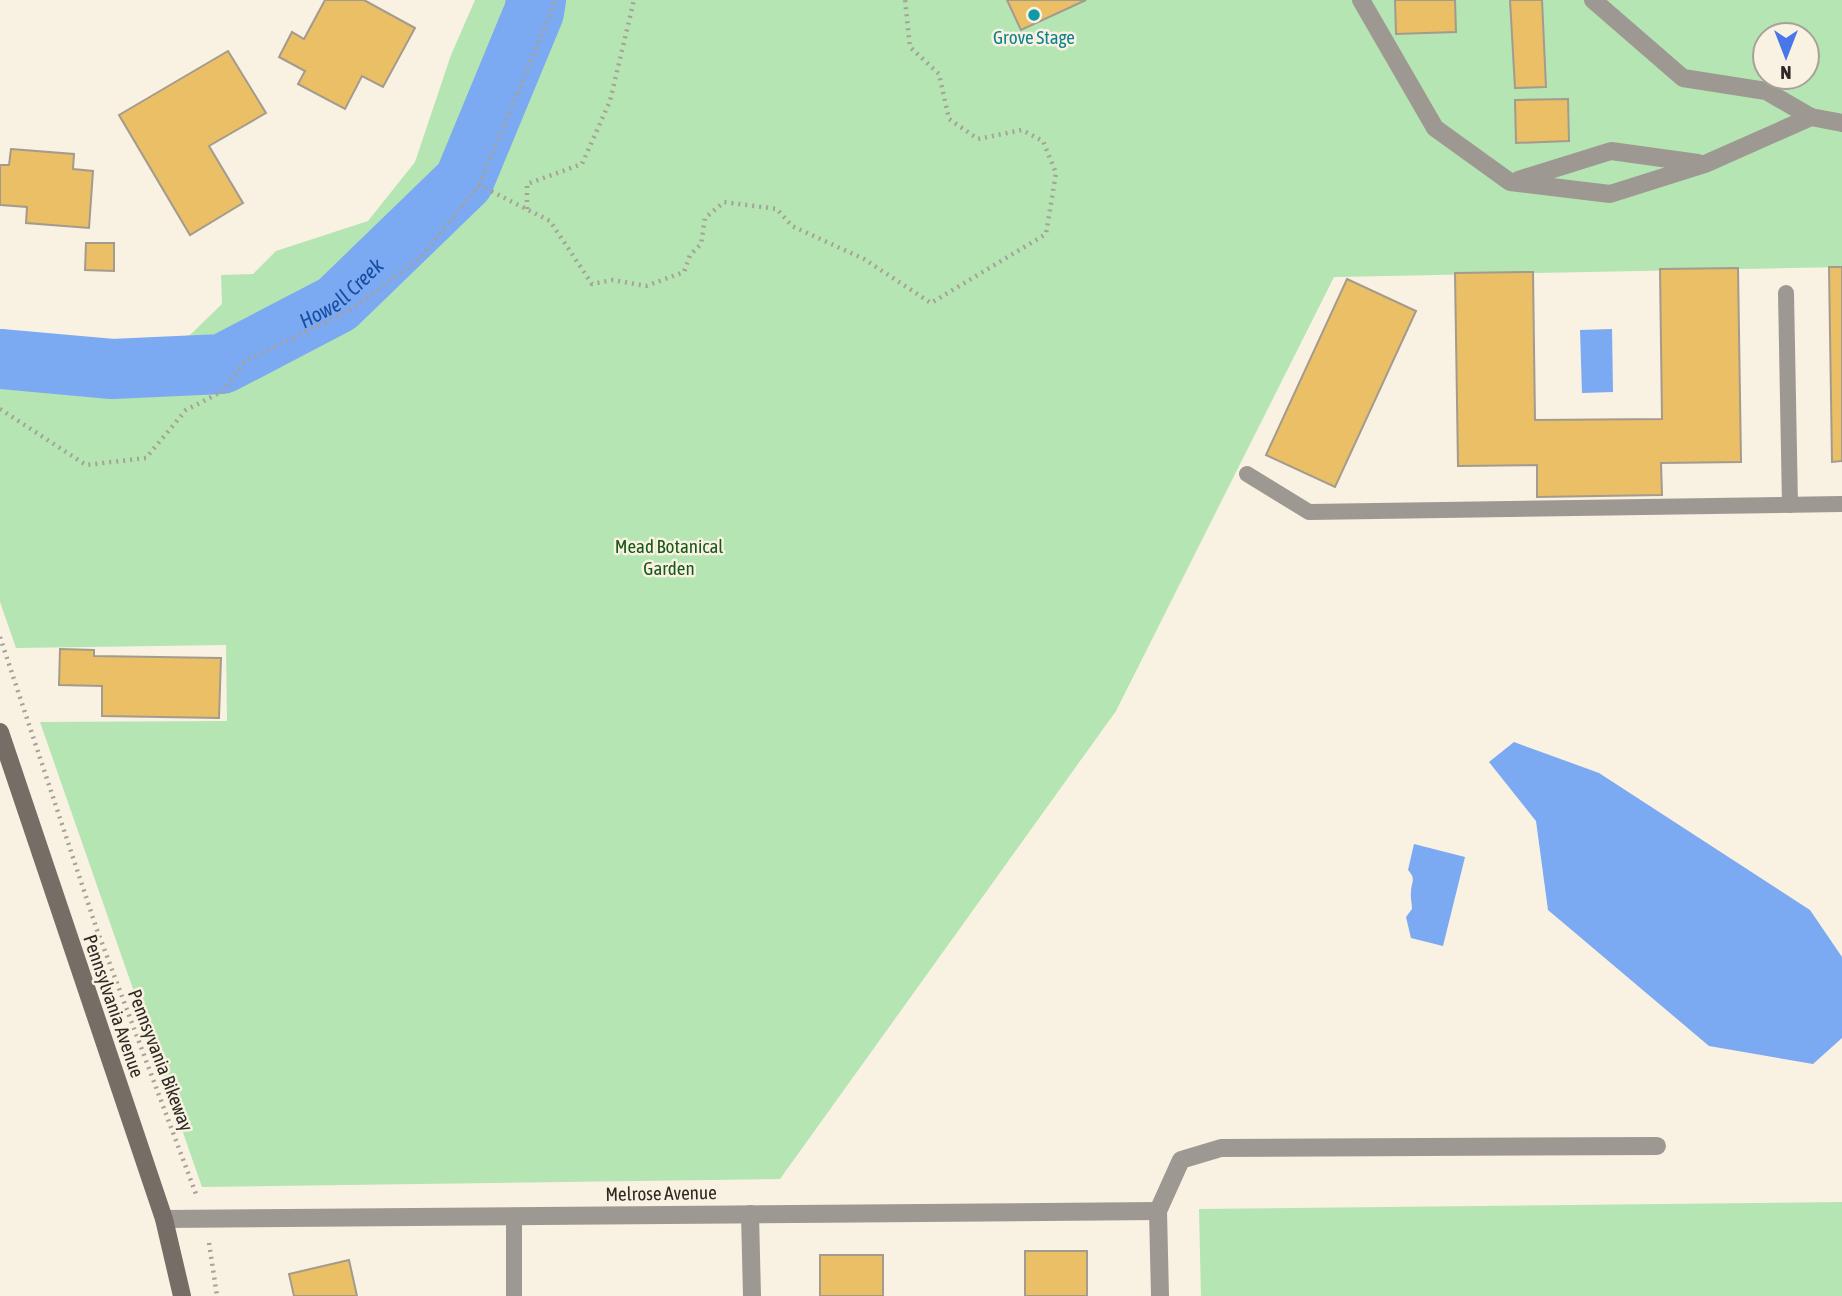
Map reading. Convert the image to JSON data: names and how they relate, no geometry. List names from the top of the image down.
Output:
{
  "streets": {
    "street": ["Pennsylvania Avenue", "Melrose Avenue"],
    "path": ["Pennsyvania Bikeway"]
  },
  "crossings": [
    ["Pennsylvania Avenue", "Melrose Avenue"],
    ["Pennsyvania Bikeway", "Melrose Avenue"]
  ],
  "water": ["Howell Creek"],
  "parks": ["Mead Botanical Garden"],
  "places": ["Grove Stage"],
  "north": "bottom"
}
